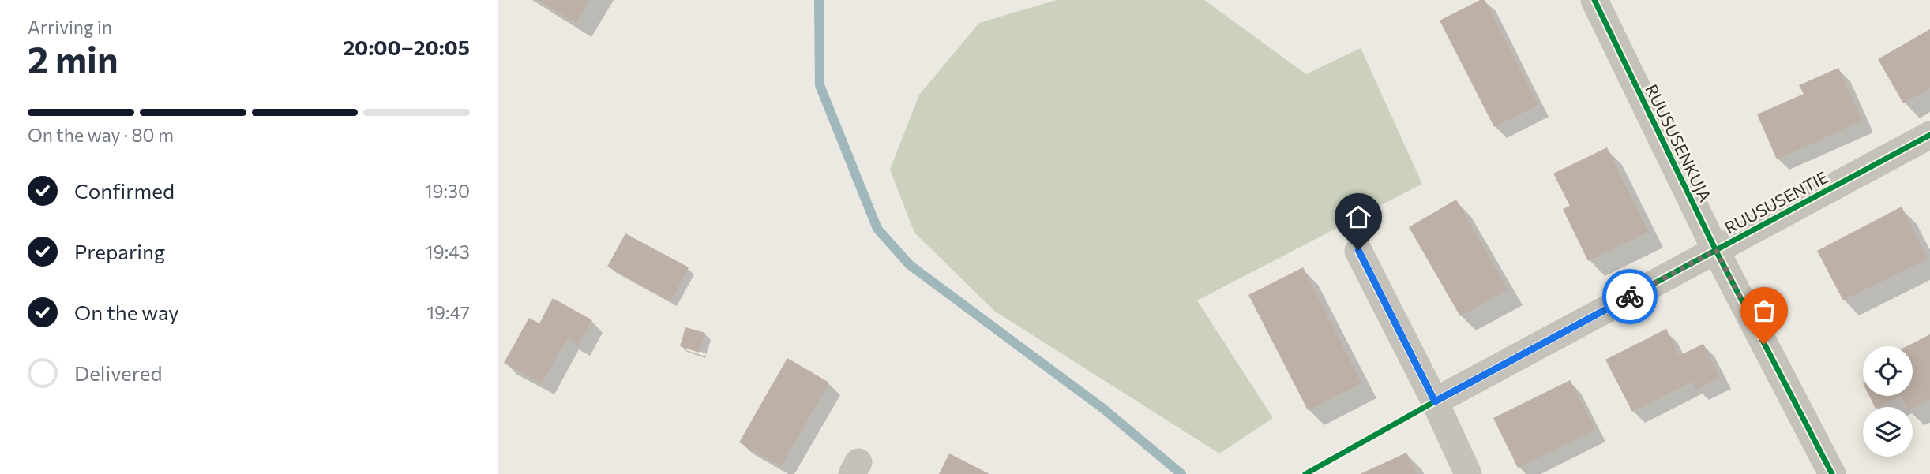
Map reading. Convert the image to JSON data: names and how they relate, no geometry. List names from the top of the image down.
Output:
{
  "streets": {
    "street": ["RUUSUSENKUJA", "RUUSUSENTIE"]
  },
  "crossings": [
    ["RUUSUSENKUJA", "RUUSUSENTIE"]
  ],
  "page": {
    "heading": ["2 min", "Arriving in", "20:00–20:05"],
    "bar": "On the way · 80 m",
    "list": [
      ["Confirmed", "19:30"],
      ["Preparing", "19:43"],
      ["On the way", "19:47"],
      "Delivered"
    ]
  }
}
